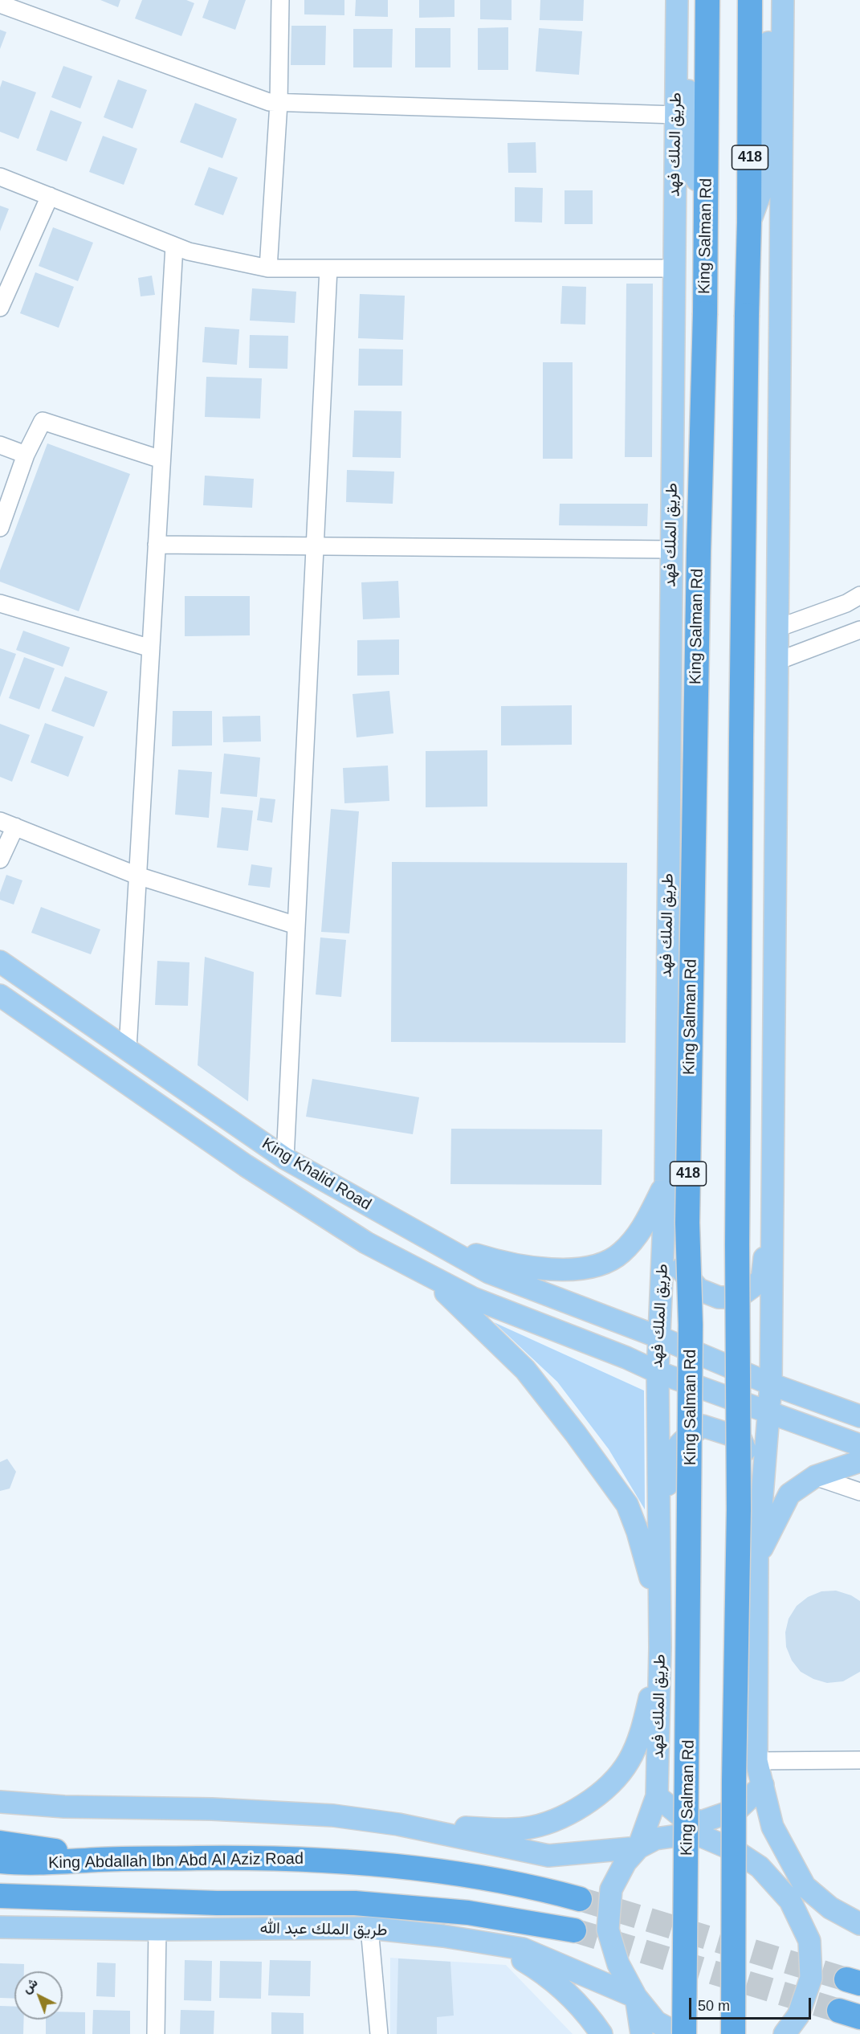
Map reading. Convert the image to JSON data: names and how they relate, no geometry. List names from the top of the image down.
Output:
{
  "streets": {
    "highway": ["418", "King Salman Rd", "King Abdallah Ibn Abd Al Aziz Road"],
    "main road": ["طريق الملك فهد", "King Khalid Road", "طريق الملك عبد الله"]
  },
  "crossings": [
    ["طريق الملك فهد", "King Khalid Road"]
  ],
  "scale_bar": "50 m",
  "north": "top left"
}
